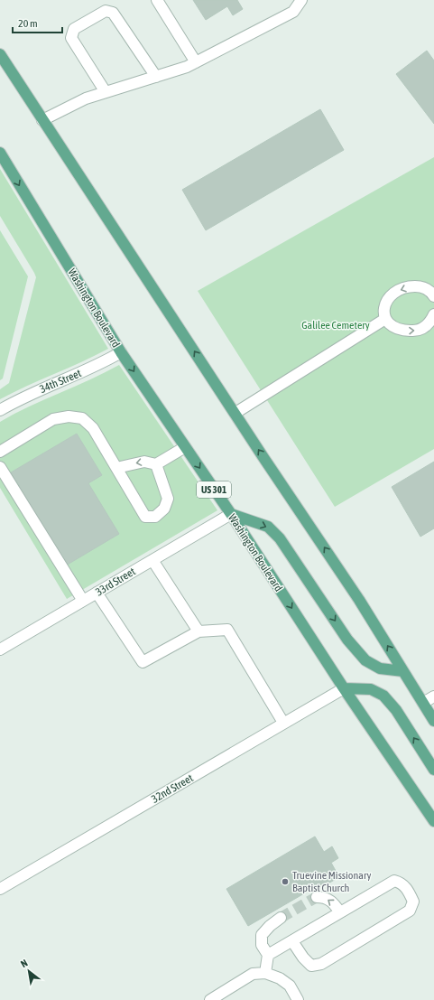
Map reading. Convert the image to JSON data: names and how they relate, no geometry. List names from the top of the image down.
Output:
{
  "streets": {
    "main road": ["Washington Boulevard", "US 301"],
    "street": ["34th Street", "33rd Street", "32nd Street"]
  },
  "crossings": [
    ["Washington Boulevard", "34th Street"],
    ["Washington Boulevard", "33rd Street"],
    ["Washington Boulevard", "32nd Street"]
  ],
  "parks": ["Galilee Cemetery"],
  "places": ["Truevine Missionary Baptist Church"],
  "scale_bar": "20 m",
  "north": "top left"
}
